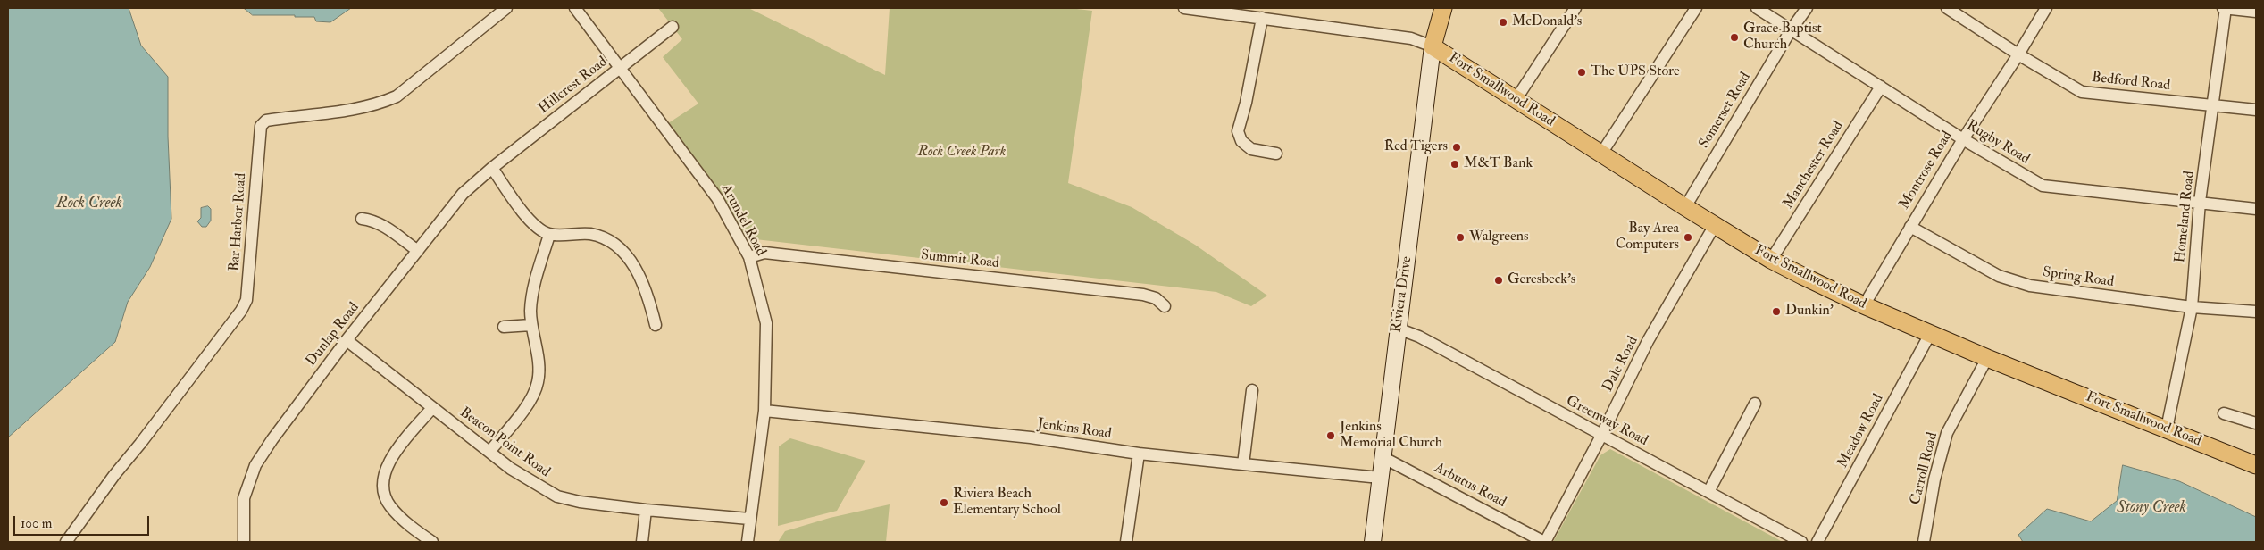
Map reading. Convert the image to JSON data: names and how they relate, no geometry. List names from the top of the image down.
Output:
{
  "streets": {
    "main road": ["Fort Smallwood Road"],
    "street": [
      "Bedford Road",
      "Hillcrest Road",
      "Somerset Road",
      "Rugby Road",
      "Manchester Road",
      "Montrose Road",
      "Homeland Road",
      "Arundel Road",
      "Bar Harbor Road",
      "Summit Road",
      "Spring Road",
      "Riviera Drive",
      "Dunlap Road",
      "Dale Road",
      "Greenway Road",
      "Jenkins Road",
      "Meadow Road",
      "Beacon Point Road",
      "Carroll Road",
      "Arbutus Road"
    ]
  },
  "crossings": [
    ["Bedford Road", "Montrose Road"],
    ["Bedford Road", "Homeland Road"],
    ["Hillcrest Road", "Arundel Road"],
    ["Hillcrest Road", "Dunlap Road"],
    ["Fort Smallwood Road", "Somerset Road"],
    ["Fort Smallwood Road", "Manchester Road"],
    ["Fort Smallwood Road", "Montrose Road"],
    ["Fort Smallwood Road", "Homeland Road"],
    ["Fort Smallwood Road", "Riviera Drive"],
    ["Fort Smallwood Road", "Dale Road"],
    ["Fort Smallwood Road", "Meadow Road"],
    ["Fort Smallwood Road", "Carroll Road"],
    ["Somerset Road", "Rugby Road"],
    ["Rugby Road", "Manchester Road"],
    ["Rugby Road", "Montrose Road"],
    ["Rugby Road", "Homeland Road"],
    ["Montrose Road", "Spring Road"],
    ["Homeland Road", "Spring Road"],
    ["Arundel Road", "Summit Road"],
    ["Arundel Road", "Jenkins Road"],
    ["Arundel Road", "Beacon Point Road"],
    ["Riviera Drive", "Greenway Road"],
    ["Riviera Drive", "Jenkins Road"],
    ["Riviera Drive", "Arbutus Road"],
    ["Dunlap Road", "Beacon Point Road"],
    ["Dale Road", "Greenway Road"],
    ["Dale Road", "Arbutus Road"]
  ],
  "water": ["Rock Creek", "Stony Creek"],
  "parks": ["Rock Creek Park"],
  "places": [
    "McDonald's",
    "Grace Baptist Church",
    "The UPS Store",
    "Red Tigers",
    "M&T Bank",
    "Walgreens",
    "Bay Area Computers",
    "Geresbeck's",
    "Dunkin'",
    "Jenkins Memorial Church",
    "Riviera Beach Elementary School"
  ],
  "scale_bar": "100 m"
}
